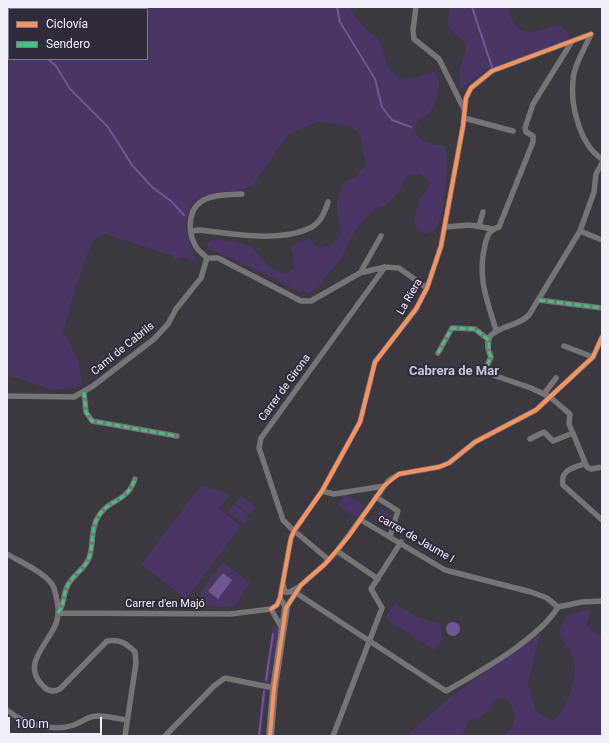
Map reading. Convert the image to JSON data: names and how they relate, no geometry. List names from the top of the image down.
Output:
{
  "streets": {
    "street": [
      "La Riera",
      "Camí de Cabrils",
      "Carrer de Girona",
      "carrer de Jaume I",
      "Carrer d'en Majó"
    ]
  },
  "crossings": [
    ["La Riera", "Carrer de Girona"]
  ],
  "districts": ["Cabrera de Mar"],
  "legend": ["Ciclovía", "Sendero"],
  "scale_bar": "100 m"
}
